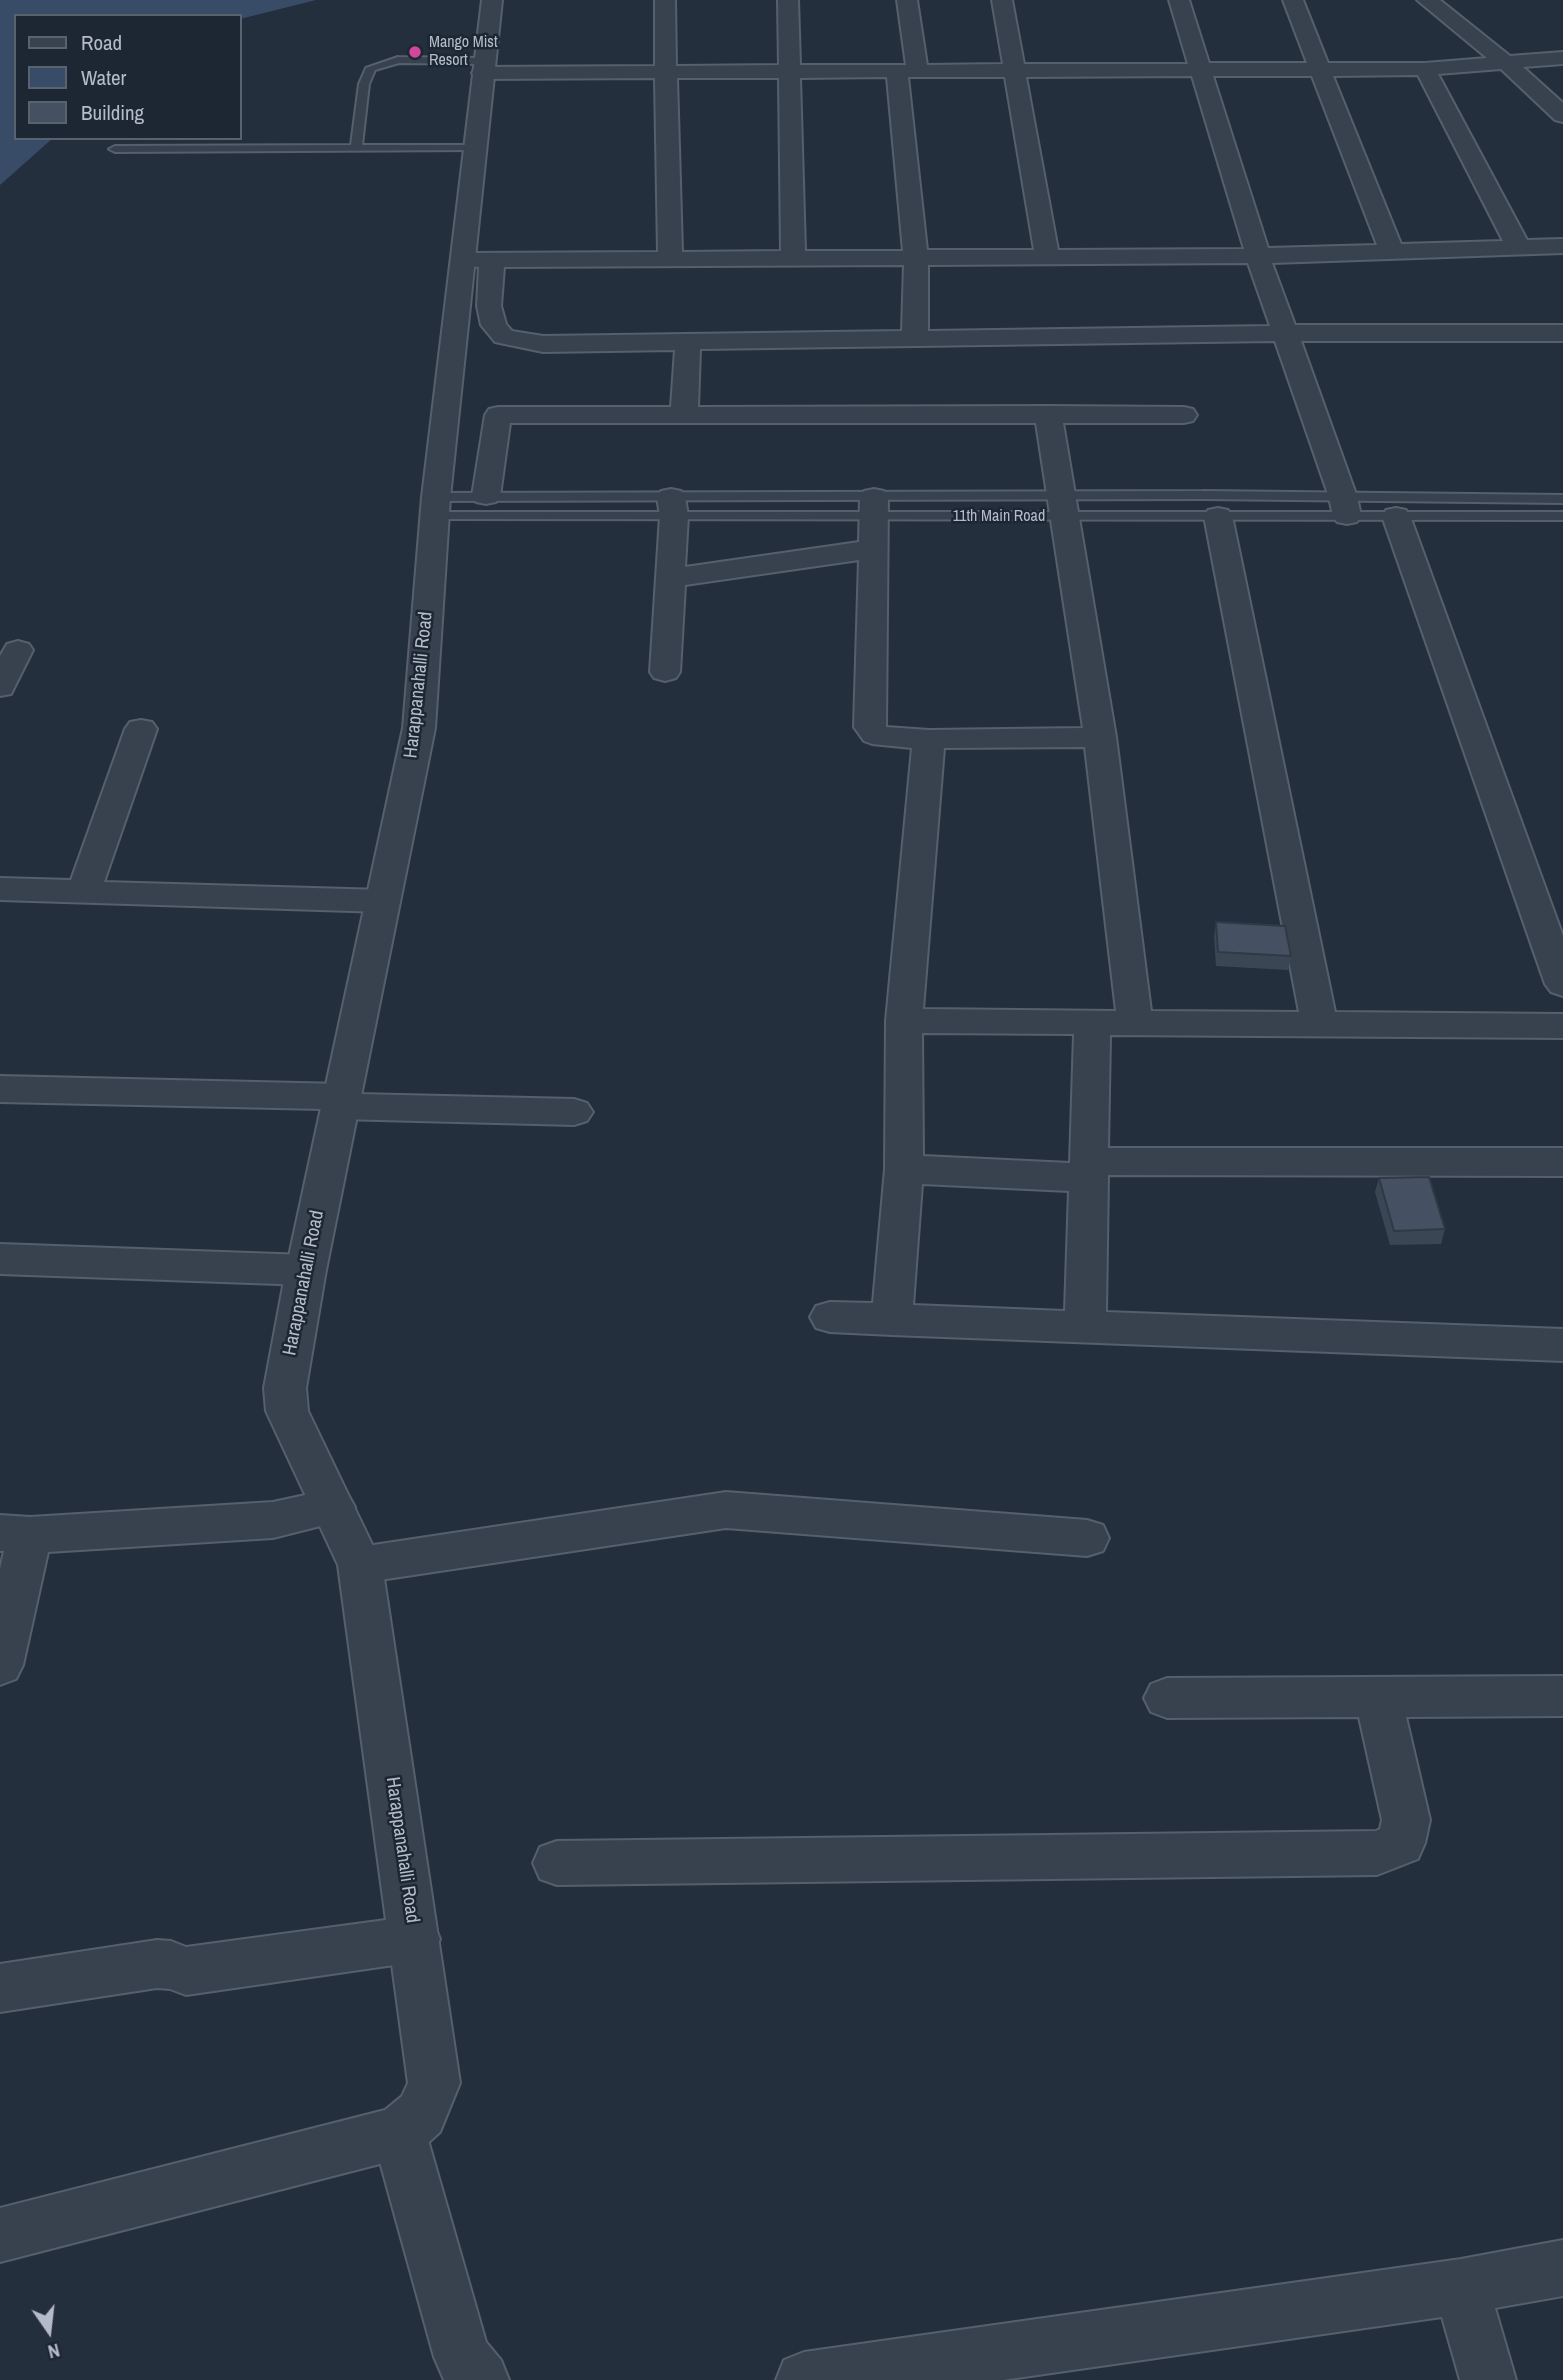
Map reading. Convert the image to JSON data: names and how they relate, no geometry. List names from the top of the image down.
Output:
{
  "streets": {
    "street": ["Harappanahalli Road"],
    "lane": ["11th Main Road"]
  },
  "crossings": [
    ["11th Main Road", "Harappanahalli Road"]
  ],
  "places": ["Mango Mist Resort"],
  "legend": ["Road", "Water", "Building"],
  "north": "bottom"
}
